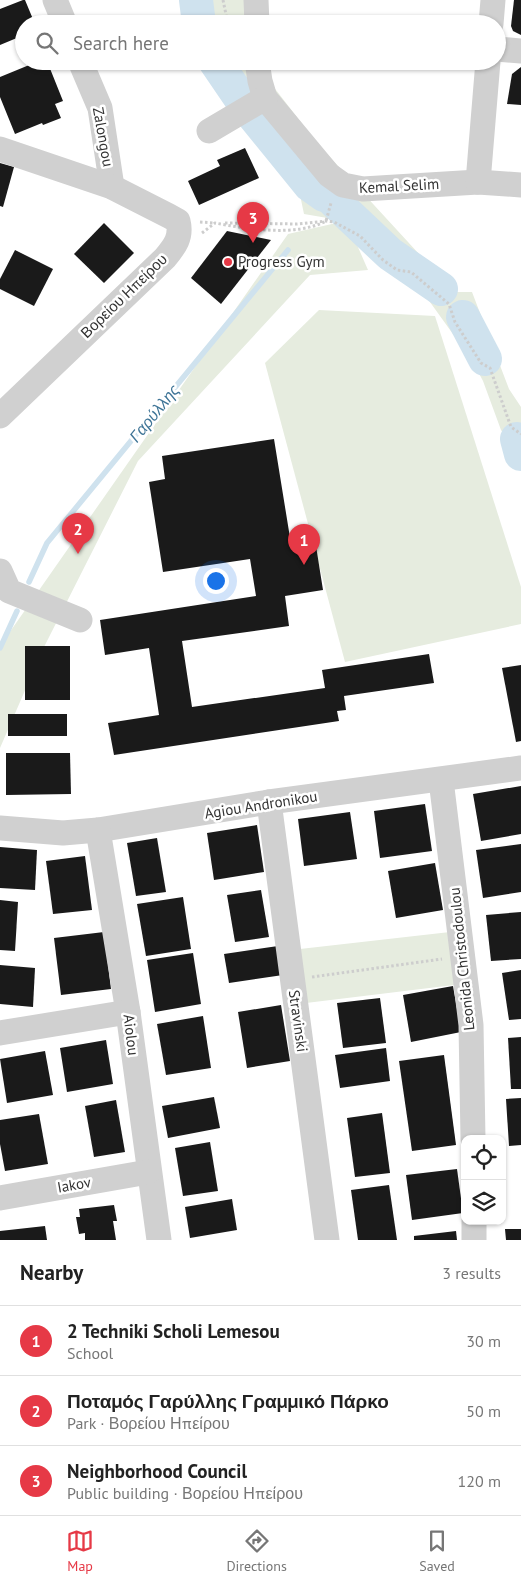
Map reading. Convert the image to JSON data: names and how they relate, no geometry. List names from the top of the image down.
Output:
{
  "streets": {
    "street": [
      "Zalongou",
      "Kemal Selim",
      "Βορείου Ηπείρου",
      "Agiou Andronikou",
      "Leonida Christodoulou",
      "Stravinski",
      "Aiolou",
      "Iakov"
    ]
  },
  "crossings": [
    ["Zalongou", "Βορείου Ηπείρου"],
    ["Agiou Andronikou", "Leonida Christodoulou"],
    ["Agiou Andronikou", "Stravinski"],
    ["Agiou Andronikou", "Aiolou"],
    ["Aiolou", "Iakov"]
  ],
  "water": ["Γαρύλλης"],
  "places": ["Progress Gym"],
  "page": {
    "search": "Search here",
    "pins": ["3", "2", "1"],
    "heading": ["Nearby", "3 results"],
    "list": [
      {
        "mark": "1",
        "name": "2 Techniki Scholi Lemesou",
        "note": "School",
        "value": "30 m"
      },
      {
        "mark": "2",
        "name": "Ποταμός Γαρύλλης Γραμμικό Πάρκο",
        "note": "Park · Βορείου Ηπείρου",
        "value": "50 m"
      },
      {
        "mark": "3",
        "name": "Neighborhood Council",
        "note": "Public building · Βορείου Ηπείρου",
        "value": "120 m"
      }
    ],
    "nav": ["Map", "Directions", "Saved"]
  }
}
